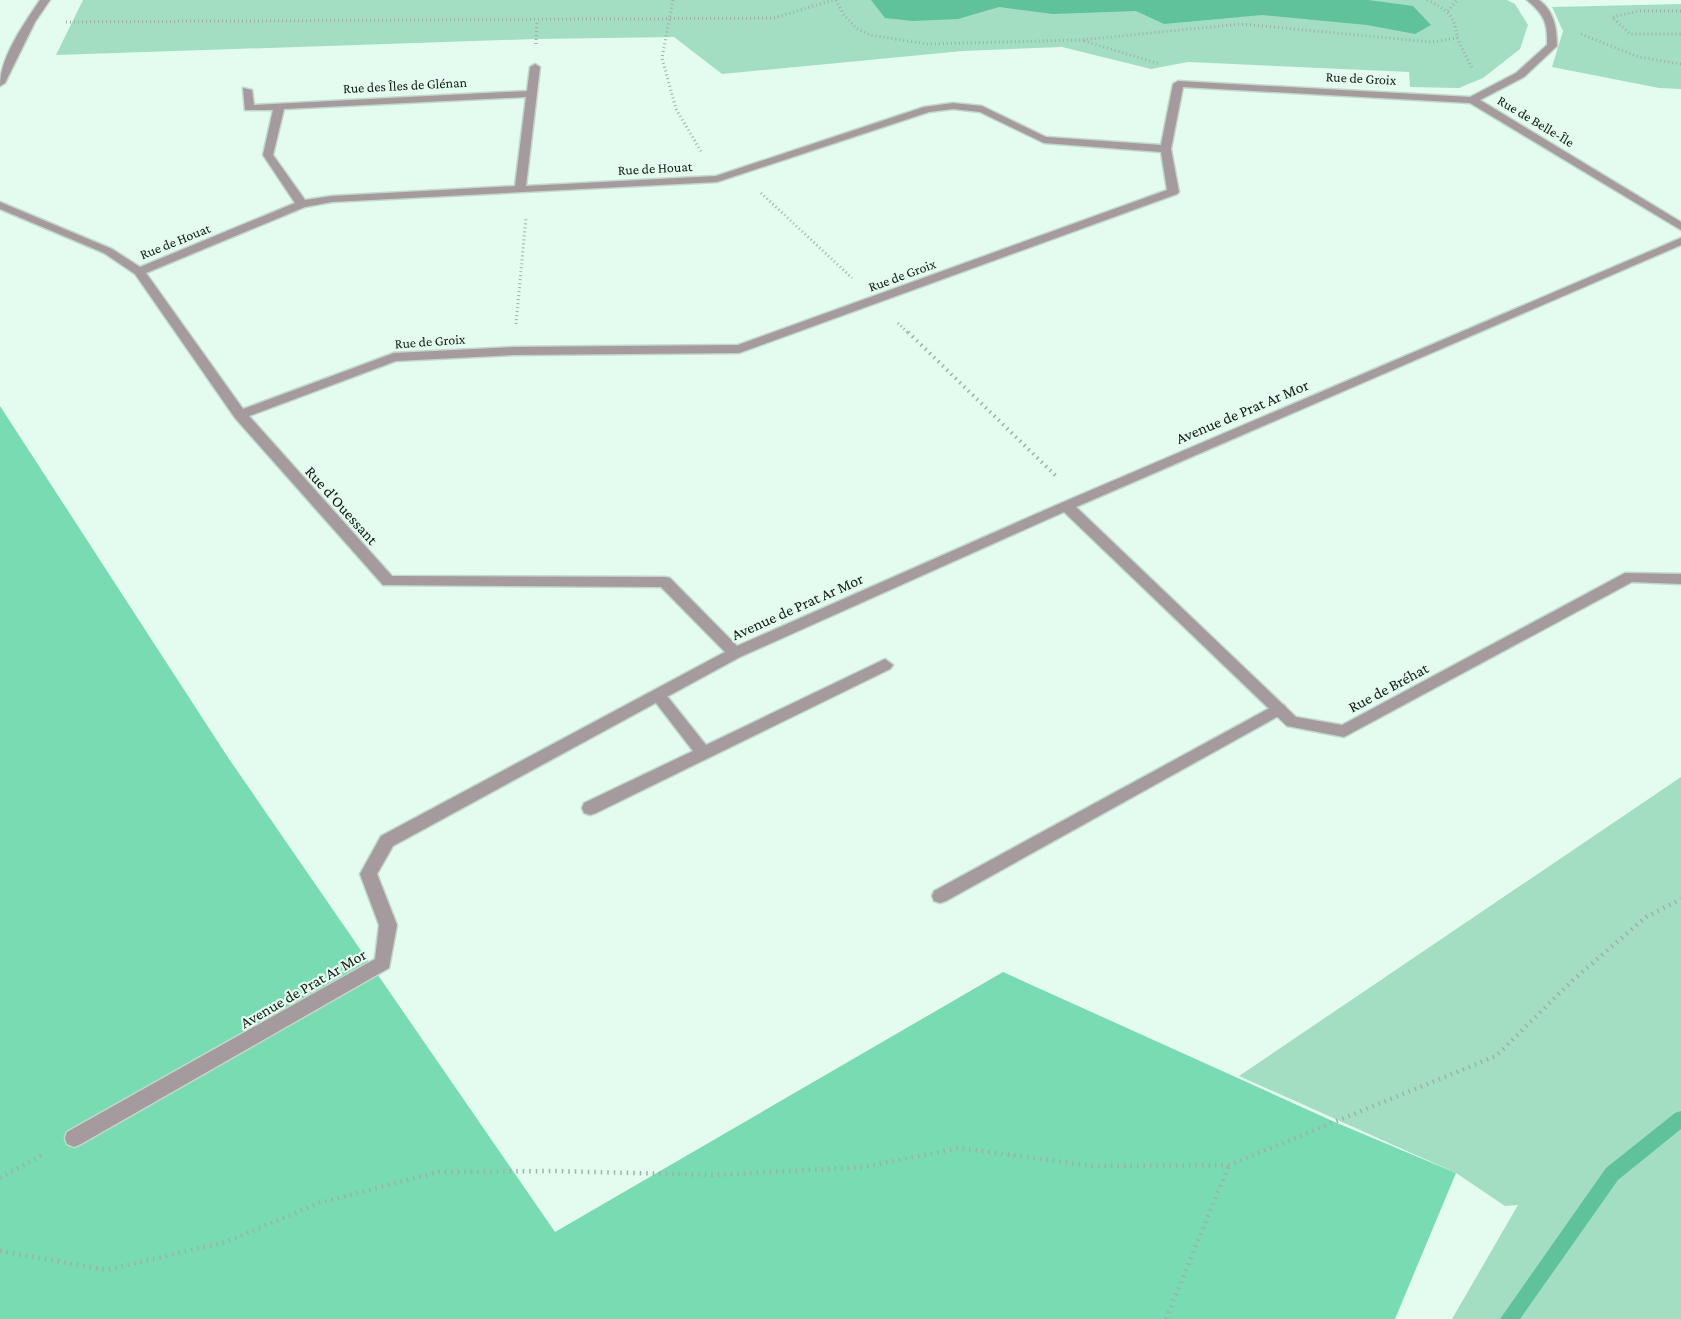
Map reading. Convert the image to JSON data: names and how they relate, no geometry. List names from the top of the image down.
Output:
{
  "streets": {
    "street": [
      "Rue de Groix",
      "Rue des Îles de Glénan",
      "Rue de Belle-Île",
      "Rue de Houat",
      "Avenue de Prat Ar Mor",
      "Rue d'Ouessant",
      "Rue de Bréhat"
    ]
  },
  "crossings": [
    ["Rue de Groix", "Rue de Belle-Île"],
    ["Rue de Groix", "Rue de Houat"],
    ["Rue de Groix", "Rue d'Ouessant"],
    ["Rue de Houat", "Rue d'Ouessant"],
    ["Avenue de Prat Ar Mor", "Rue d'Ouessant"],
    ["Avenue de Prat Ar Mor", "Rue de Bréhat"]
  ]
}
